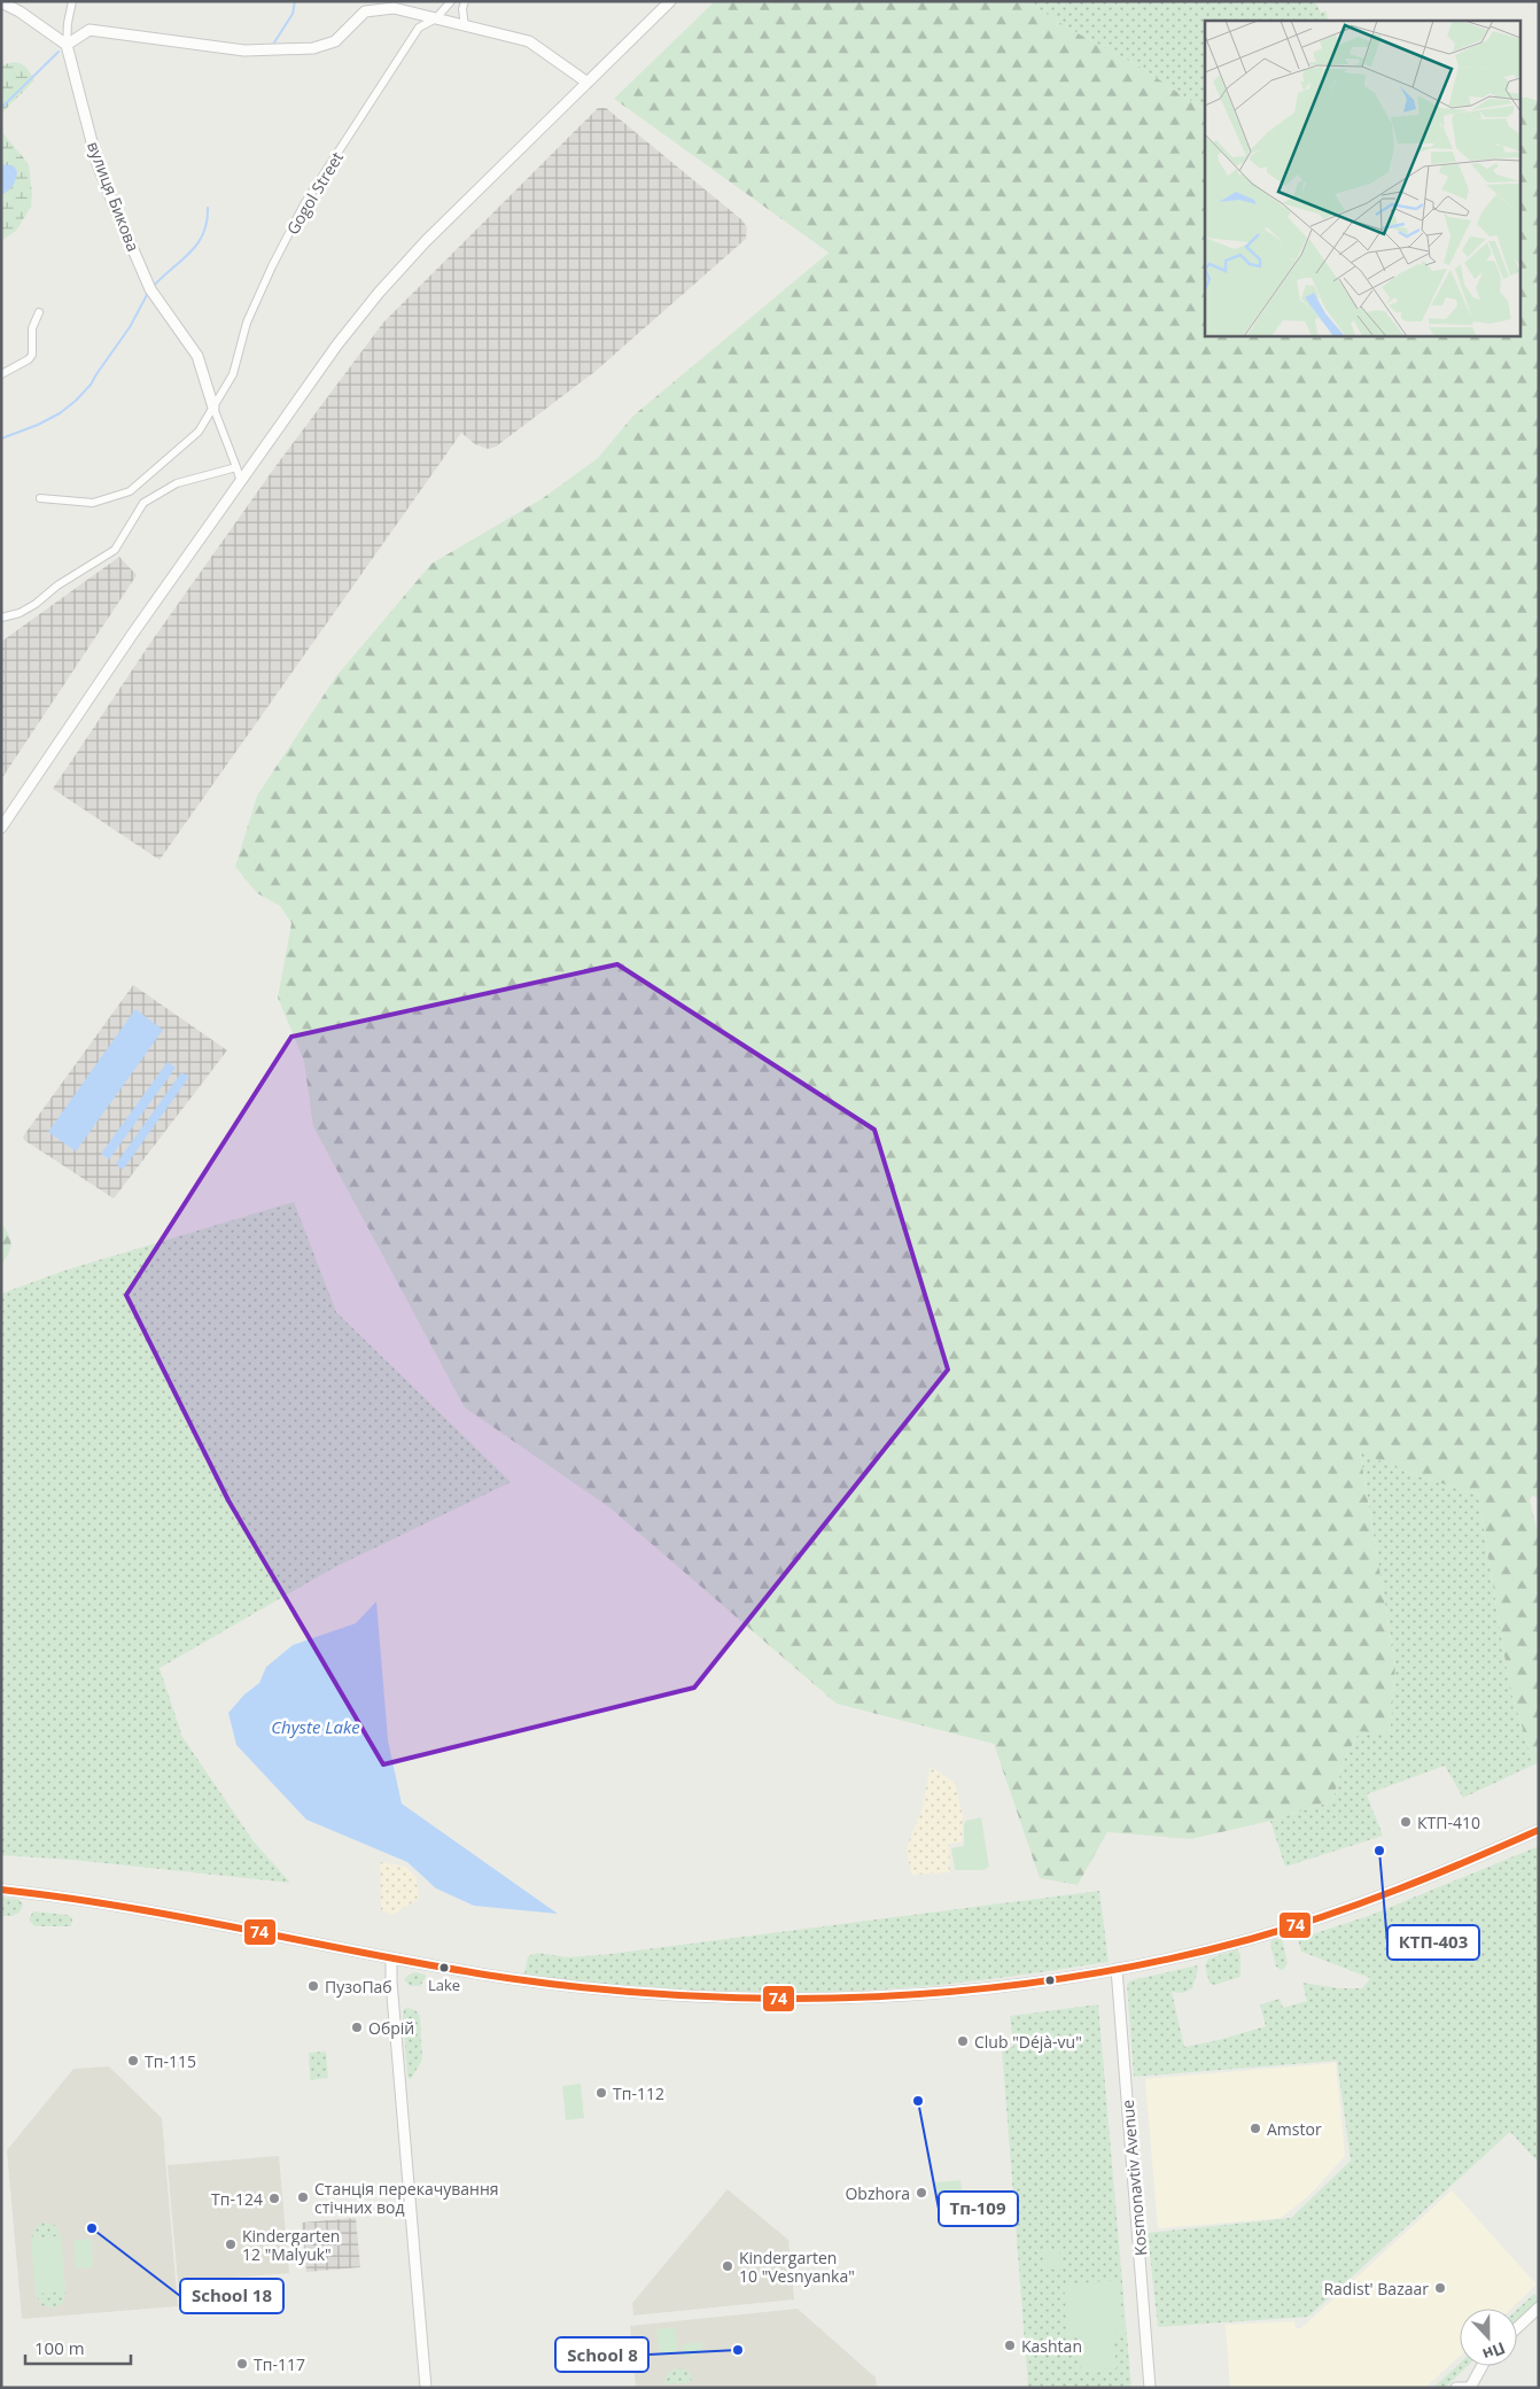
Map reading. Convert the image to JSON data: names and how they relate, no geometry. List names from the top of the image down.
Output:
{
  "streets": {
    "street": ["Gogol Street", "вулиця Бикова", "Kosmonavtiv Avenue"]
  },
  "crossings": [
    ["Gogol Street", "вулиця Бикова"]
  ],
  "water": ["Chyste Lake"],
  "places": [
    "КТП-410",
    "КТП-403",
    "Lake",
    "ПузоПаб",
    "Обрiй",
    "Club \"Déjà-vu\"",
    "Тп-115",
    "Тп-112",
    "Тп-109",
    "Amstor",
    "Obzhora",
    "Станція перекачування стічних вод",
    "Тп-124",
    "School 18",
    "Kindergarten 12 \"Malyuk\"",
    "Kindergarten 10 \"Vesnyanka\"",
    "Radist' Bazaar",
    "Kashtan",
    "School 8",
    "Тп-117"
  ],
  "lines": ["transit line 74"],
  "scale_bar": "100 m",
  "north": "bottom"
}
